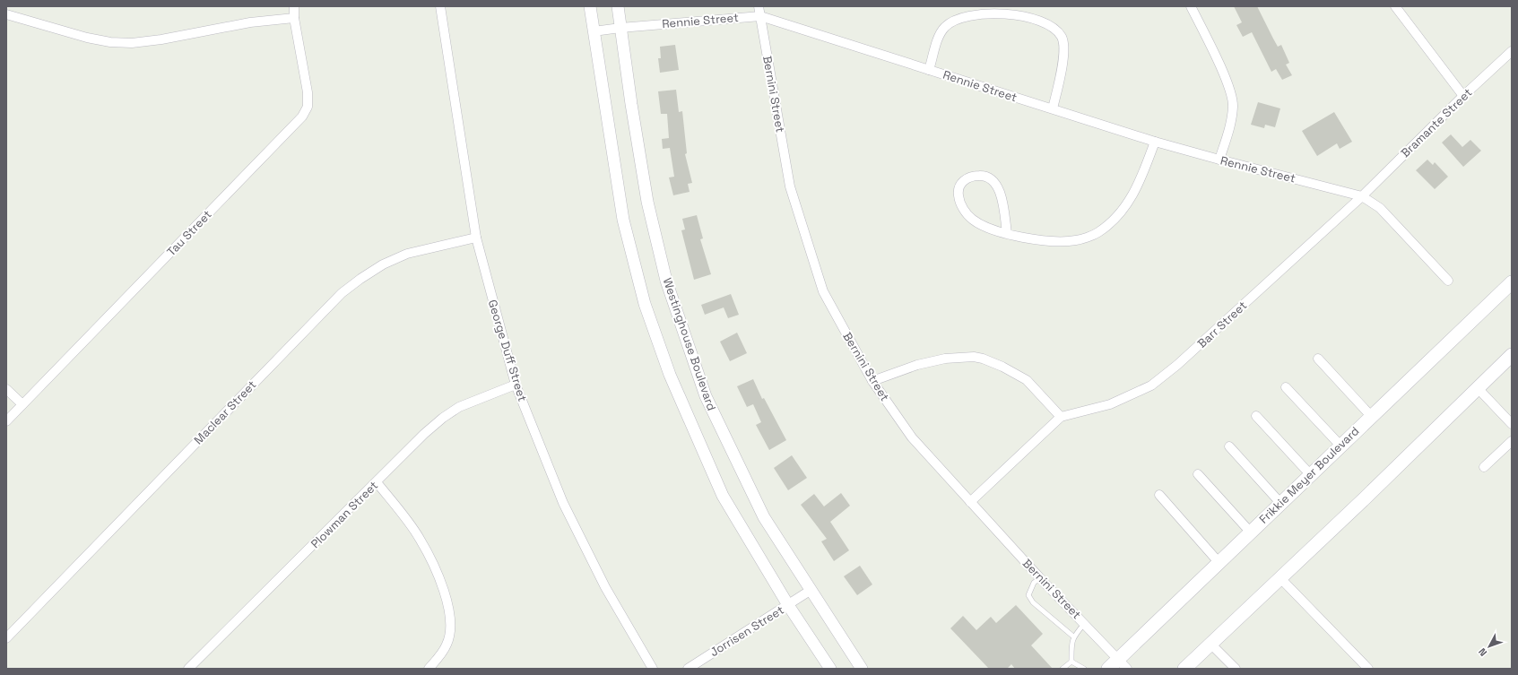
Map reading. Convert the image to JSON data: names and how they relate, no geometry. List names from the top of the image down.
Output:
{
  "streets": {
    "main road": ["Frikkie Meyer Boulevard"],
    "street": [
      "Rennie Street",
      "Bernini Street",
      "Bramante Street",
      "Tau Street",
      "Barr Street",
      "Westinghouse Boulevard",
      "George Duff Street",
      "Maclear Street",
      "Plowman Street",
      "Jorrisen Street"
    ]
  },
  "crossings": [
    ["Rennie Street", "Bernini Street"],
    ["Rennie Street", "Bramante Street"],
    ["Rennie Street", "Barr Street"],
    ["Rennie Street", "Westinghouse Boulevard"],
    ["Bernini Street", "Barr Street"],
    ["Bernini Street", "Frikkie Meyer Boulevard"],
    ["Bramante Street", "Barr Street"],
    ["Westinghouse Boulevard", "Jorrisen Street"],
    ["George Duff Street", "Maclear Street"],
    ["George Duff Street", "Plowman Street"]
  ],
  "north": "bottom left"
}
